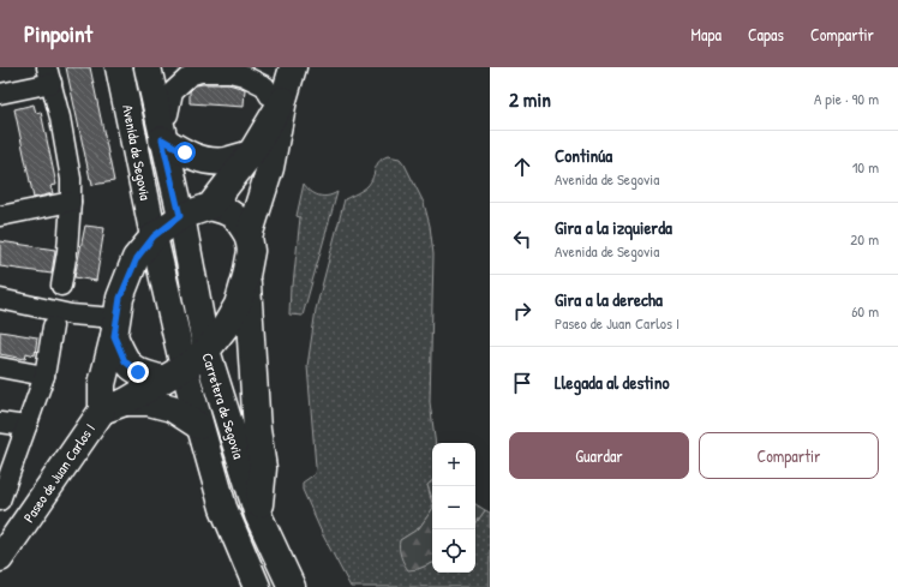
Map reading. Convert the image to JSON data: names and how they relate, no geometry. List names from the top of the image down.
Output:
{
  "streets": {
    "main road": ["Avenida de Segovia", "Carretera de Segovia", "Paseo de Juan Carlos I"]
  },
  "crossings": [
    ["Avenida de Segovia", "Carretera de Segovia"],
    ["Avenida de Segovia", "Paseo de Juan Carlos I"],
    ["Carretera de Segovia", "Paseo de Juan Carlos I"]
  ],
  "page": {
    "header": "Pinpoint",
    "nav": ["Mapa", "Capas", "Compartir"],
    "heading": ["2 min", "A pie · 90 m"],
    "list": [
      ["Continúa", "Avenida de Segovia", "10 m"],
      ["Gira a la izquierda", "Avenida de Segovia", "20 m"],
      ["Gira a la derecha", "Paseo de Juan Carlos I", "60 m"],
      "Llegada al destino"
    ],
    "buttons": ["Guardar", "Compartir"],
    "map_buttons": ["+", "−"]
  }
}
